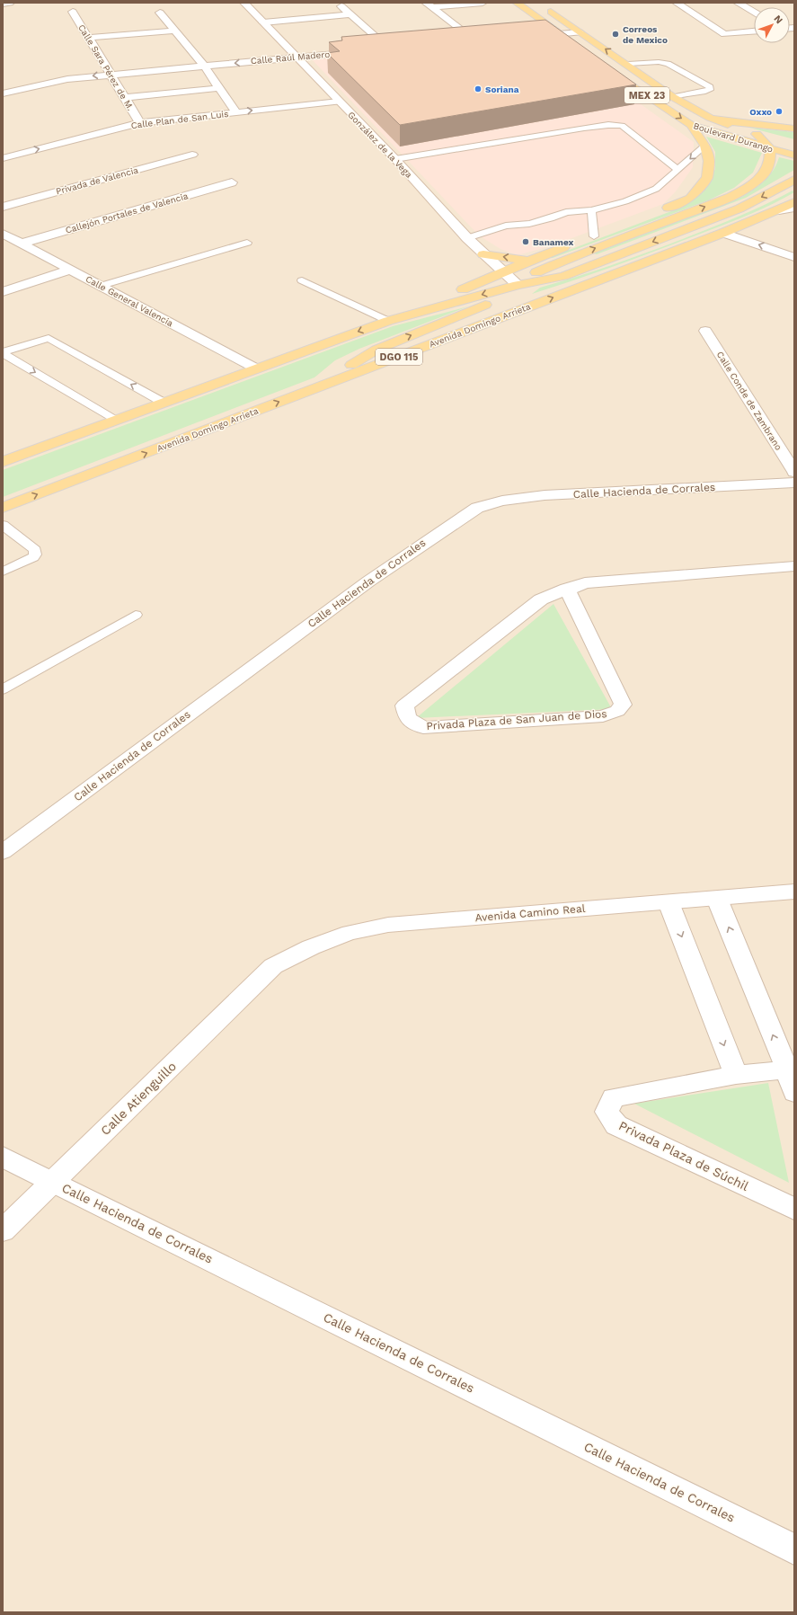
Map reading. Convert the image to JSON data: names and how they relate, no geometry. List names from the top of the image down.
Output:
{
  "streets": {
    "main road": [
      "MEX 23",
      "Boulevard Durango",
      "Avenida Domingo Arrieta",
      "DGO 115"
    ],
    "street": [
      "Calle Raúl Madero",
      "Calle Sara Pérez de M.",
      "Calle Plan de San Luis",
      "González de la Vega",
      "Privada de Valencia",
      "Callejón Portales de Valencia",
      "Calle General Valencia",
      "Calle Conde de Zambrano",
      "Calle Hacienda de Corrales",
      "Privada Plaza de San Juan de Dios",
      "Avenida Camino Real",
      "Calle Atienguillo",
      "Privada Plaza de Súchil"
    ]
  },
  "crossings": [
    ["Calle Raúl Madero", "Calle Sara Pérez de M."],
    ["Calle Raúl Madero", "González de la Vega"],
    ["Calle Sara Pérez de M.", "Calle Plan de San Luis"],
    ["Calle Plan de San Luis", "González de la Vega"],
    ["Callejón Portales de Valencia", "Calle General Valencia"],
    ["Calle Hacienda de Corrales", "Calle Atienguillo"],
    ["Avenida Camino Real", "Calle Atienguillo"]
  ],
  "places": [
    "Correos de Mexico",
    "Soriana",
    "Oxxo",
    "Banamex"
  ],
  "north": "top right"
}
